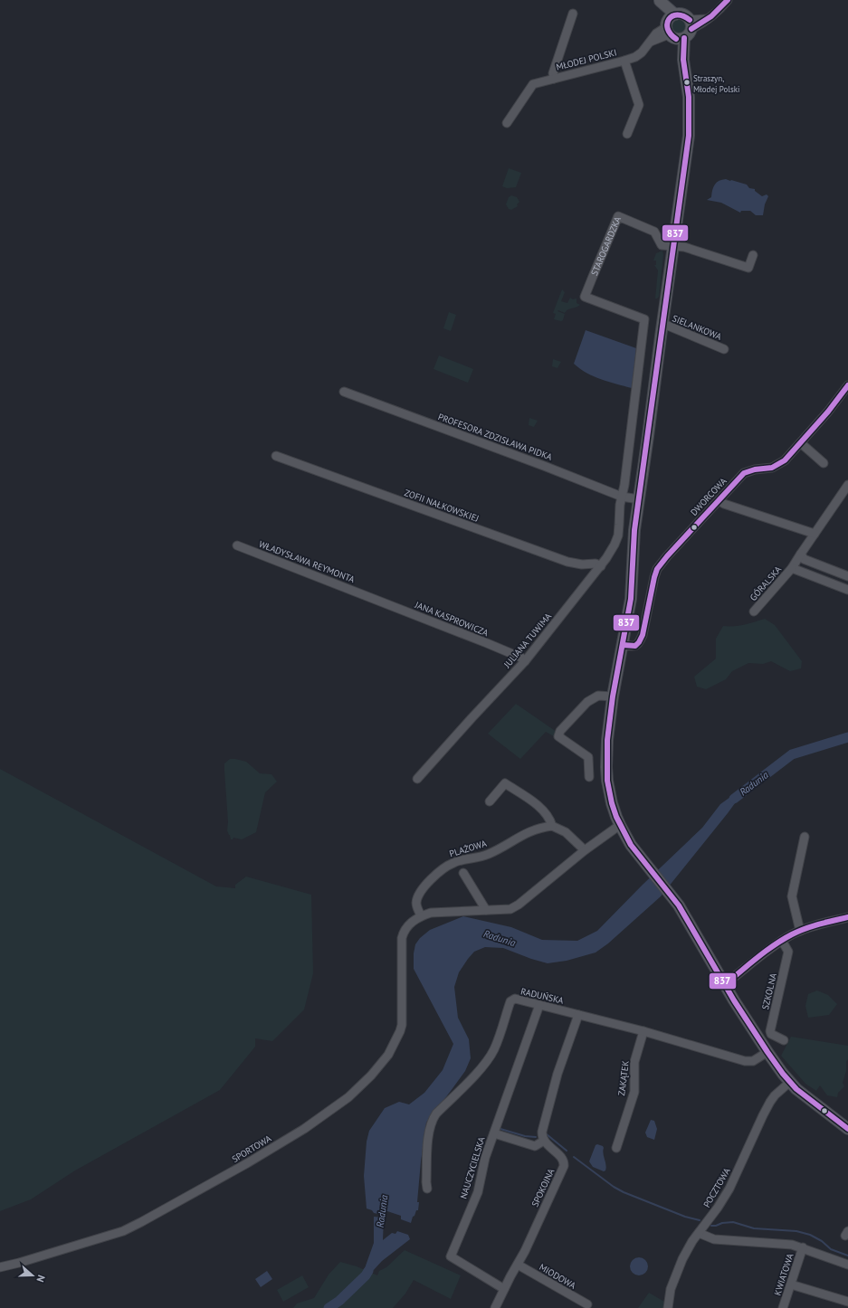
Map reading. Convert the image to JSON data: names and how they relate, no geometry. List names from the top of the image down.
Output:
{
  "streets": {
    "street": [
      "MŁODEJ POLSKI",
      "STAROGARDZKA",
      "SIELANKOWA",
      "PROFESORA ZDZISŁAWA PIDKA",
      "DWORCOWA",
      "ZOFII NAŁKOWSKIEJ",
      "WŁADYSŁAWA REYMONTA",
      "GÓRALSKA",
      "JANA KASPROWICZA",
      "JULIANA TUWIMA",
      "PLAŻOWA",
      "SZKOLNA",
      "RADUŃSKA",
      "ZAKĄTEK",
      "SPORTOWA",
      "NAUCZYCIELSKA",
      "SPOKOJNA",
      "POCZTOWA",
      "KWIATOWA",
      "MIODOWA"
    ]
  },
  "crossings": [
    ["STAROGARDZKA", "JULIANA TUWIMA"],
    ["PROFESORA ZDZISŁAWA PIDKA", "JULIANA TUWIMA"],
    ["ZOFII NAŁKOWSKIEJ", "JULIANA TUWIMA"],
    ["WŁADYSŁAWA REYMONTA", "JANA KASPROWICZA"],
    ["JANA KASPROWICZA", "JULIANA TUWIMA"],
    ["PLAŻOWA", "SPORTOWA"],
    ["RADUŃSKA", "ZAKĄTEK"],
    ["RADUŃSKA", "NAUCZYCIELSKA"],
    ["NAUCZYCIELSKA", "SPOKOJNA"],
    ["SPOKOJNA", "MIODOWA"]
  ],
  "water": ["Radunia"],
  "places": ["Straszyn, Młodej Polski"],
  "lines": ["transit line 837"],
  "north": "right"
}
